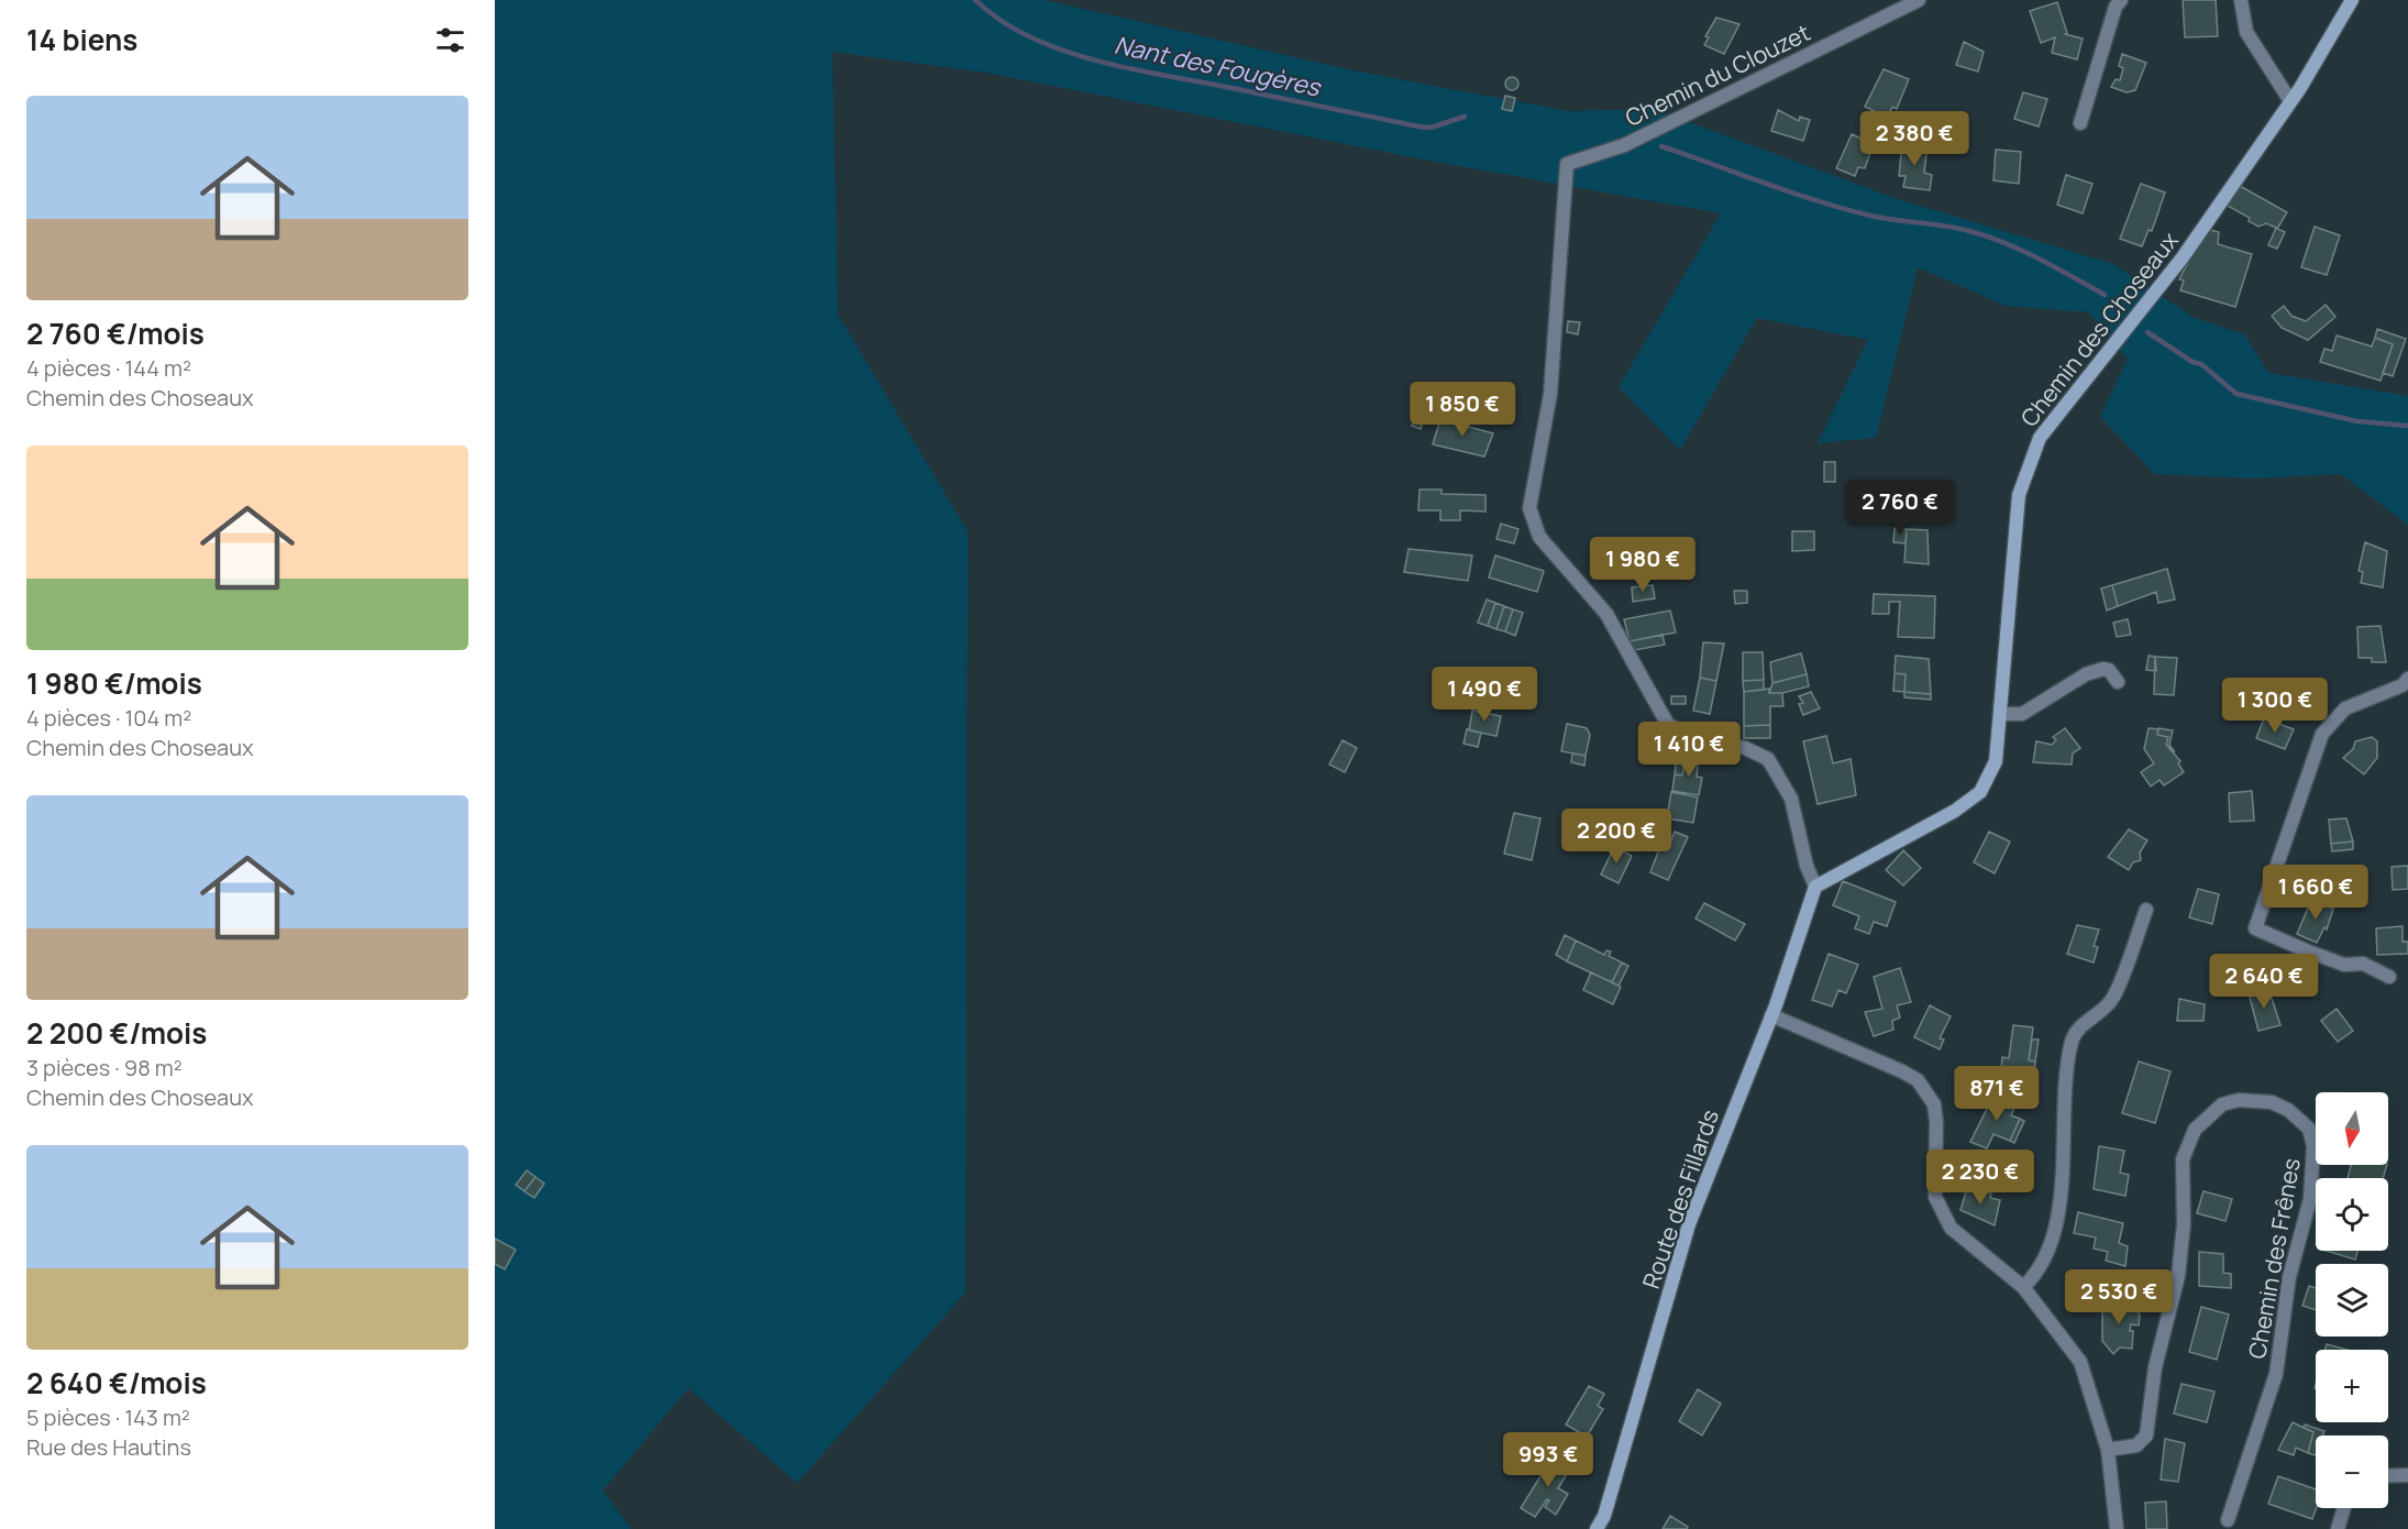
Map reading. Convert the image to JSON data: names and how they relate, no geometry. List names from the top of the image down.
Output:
{
  "streets": {
    "street": [
      "Chemin du Clouzet",
      "Chemin des Choseaux",
      "Route des Fillards",
      "Chemin des Frênes"
    ]
  },
  "crossings": [
    ["Chemin du Clouzet", "Chemin des Choseaux"],
    ["Chemin du Clouzet", "Route des Fillards"],
    ["Chemin des Choseaux", "Route des Fillards"]
  ],
  "water": ["Nant des Fougères"],
  "north": "bottom",
  "page": {
    "heading": "14 biens",
    "list": [
      {
        "name": "2 760 €/mois",
        "note": "4 pièces · 144 m² · Chemin des Choseaux"
      },
      {
        "name": "1 980 €/mois",
        "note": "4 pièces · 104 m² · Chemin des Choseaux"
      },
      {
        "name": "2 200 €/mois",
        "note": "3 pièces · 98 m² · Chemin des Choseaux"
      },
      {
        "name": "2 640 €/mois",
        "note": "5 pièces · 143 m² · Rue des Hautins"
      }
    ],
    "price": [
      "2 380 €",
      "1 850 €",
      "2 760 €",
      "1 980 €",
      "1 490 €",
      "1 300 €",
      "1 410 €",
      "2 200 €",
      "1 660 €",
      "2 640 €",
      "871 €",
      "2 230 €",
      "2 530 €",
      "993 €"
    ],
    "map_buttons": ["+", "−"]
  }
}
